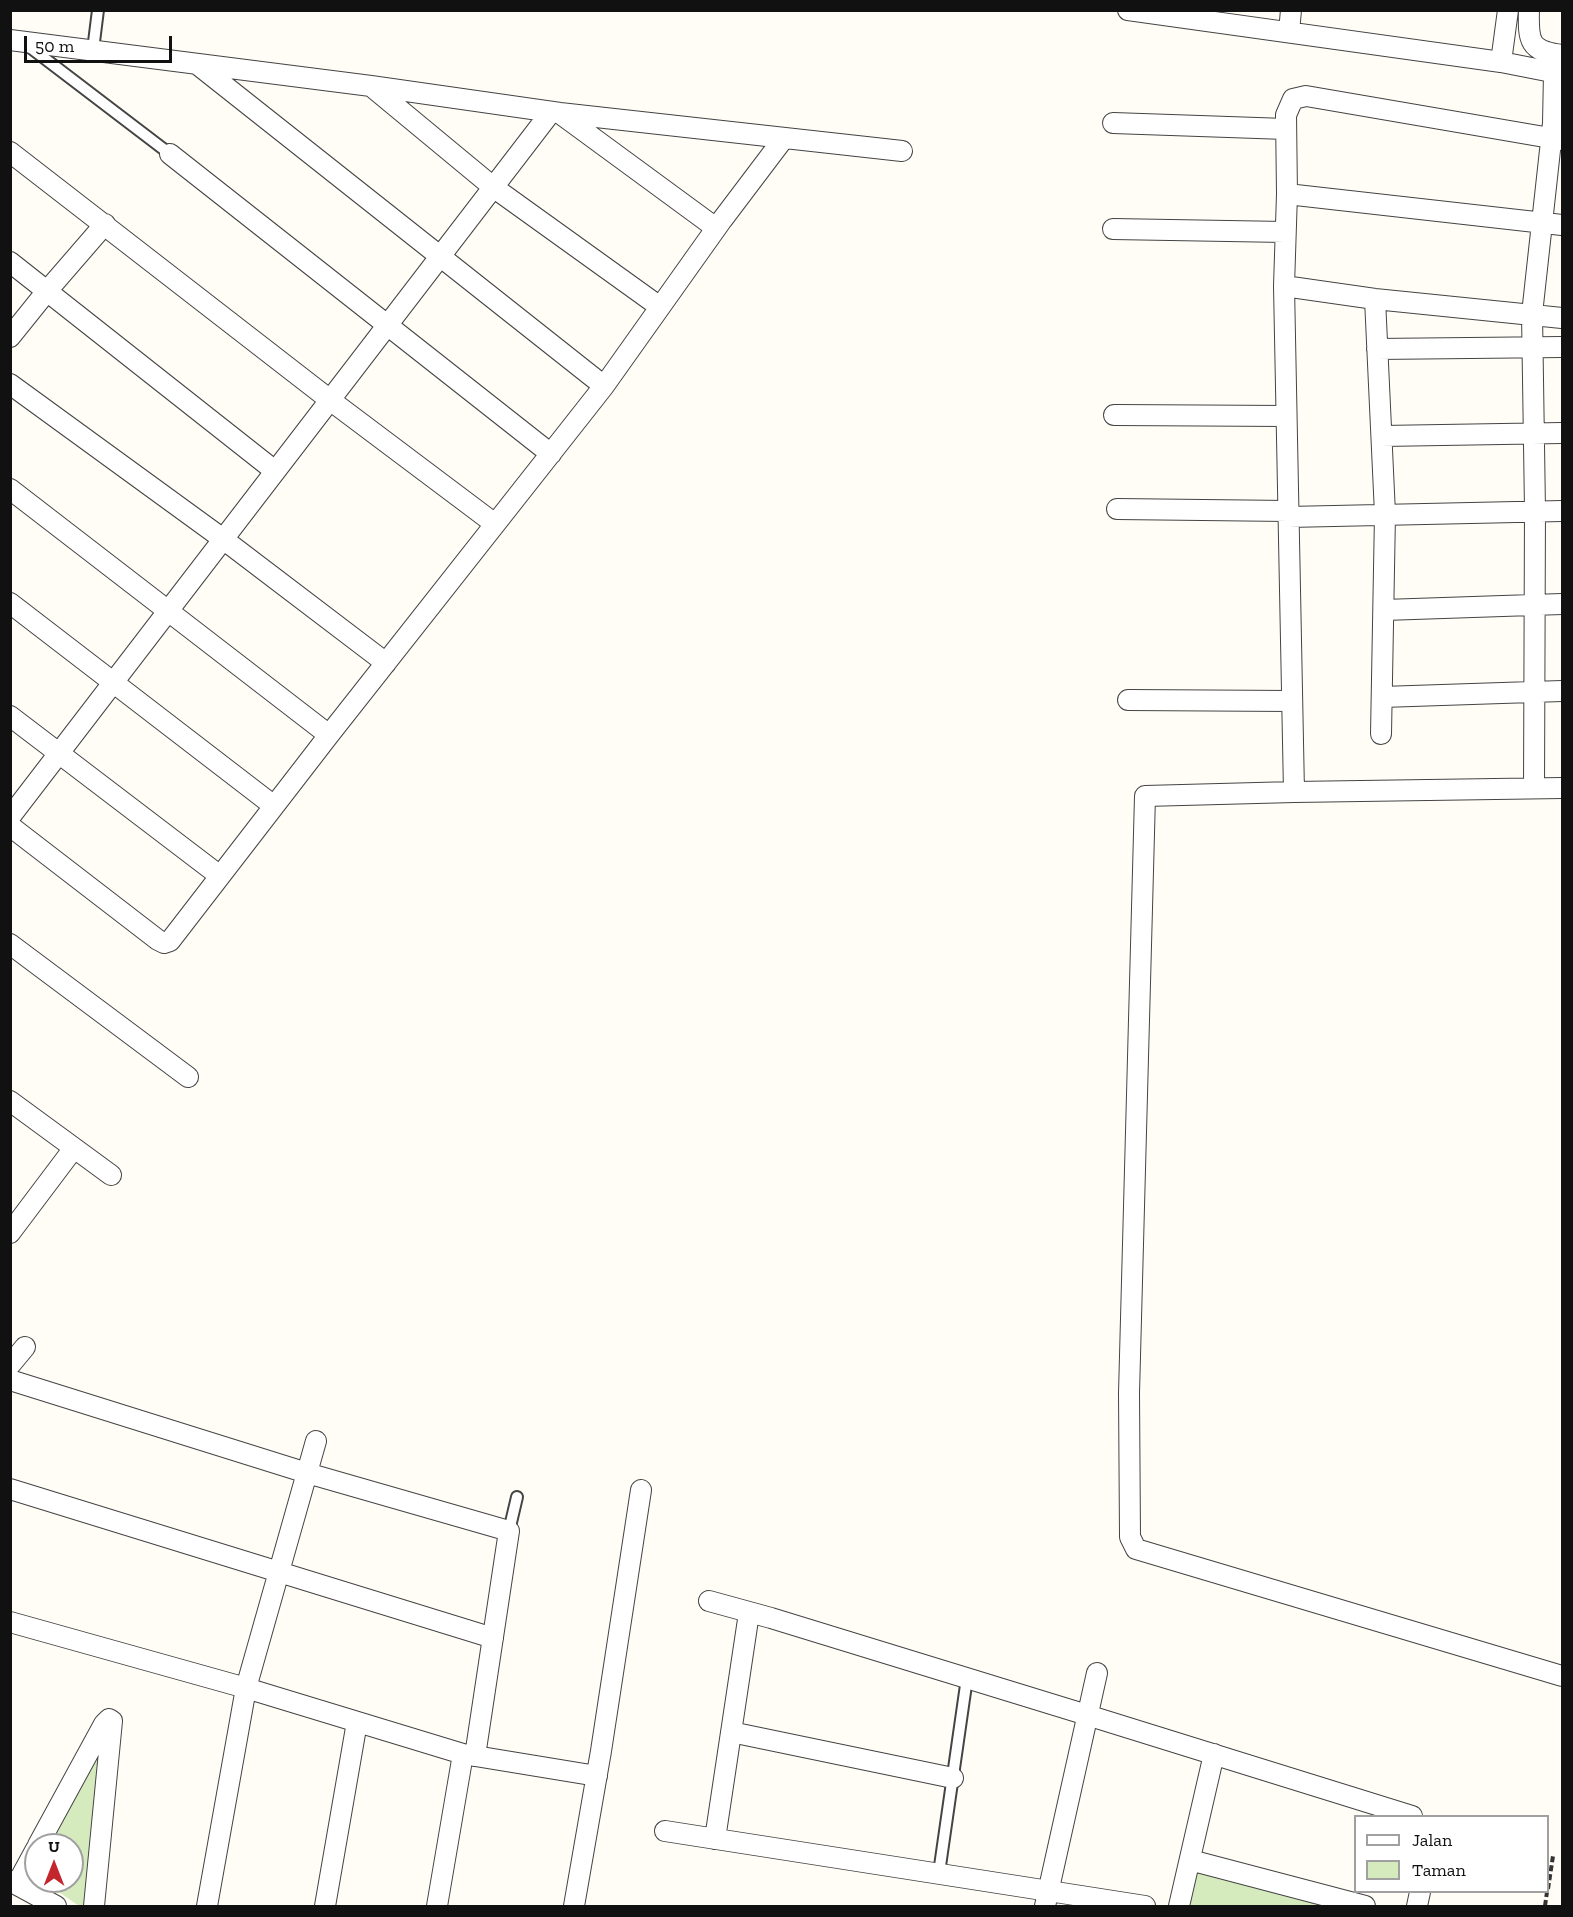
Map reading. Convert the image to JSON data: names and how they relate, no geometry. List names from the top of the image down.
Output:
{
  "legend": ["Jalan", "Taman"],
  "scale_bar": "50 m",
  "north": "top"
}
